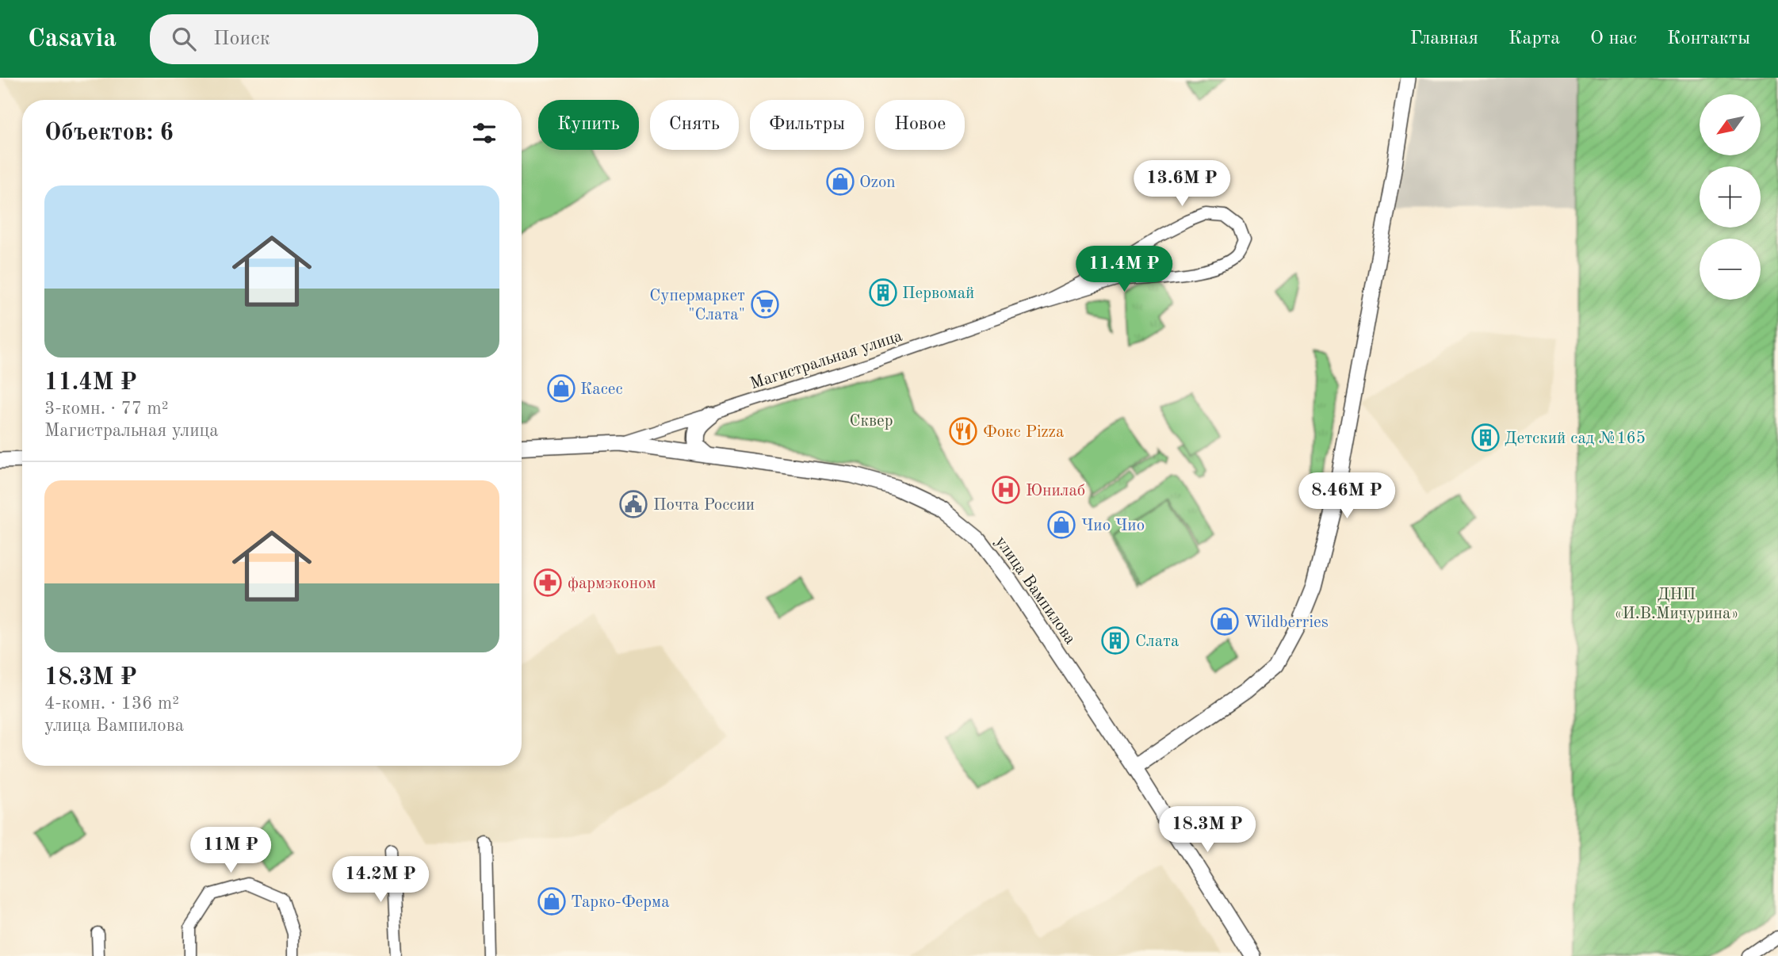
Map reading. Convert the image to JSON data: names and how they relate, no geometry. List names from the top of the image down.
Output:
{
  "streets": {
    "street": ["Магистральная улица", "улица Вампилова"]
  },
  "crossings": [
    ["Магистральная улица", "улица Вампилова"]
  ],
  "parks": ["Сквер", "ДНП «И.В.Мичурина»"],
  "places": {
    "shop": [
      "Ozon",
      "Касес",
      "Чио Чио",
      "Wildberries",
      "Тарко-Ферма"
    ],
    "building": ["Первомай", "Детский сад №165", "Слата"],
    "supermarket": ["Супермаркет \"Слата\""],
    "restaurant": ["Фокс Pizza"],
    "hospital": ["Юнилаб"],
    "public building": ["Почта России"],
    "pharmacy": ["фармэконом"]
  },
  "north": "bottom left",
  "page": {
    "header": "Casavia",
    "search": "Поиск",
    "nav": [
      "Главная",
      "Карта",
      "О нас",
      "Контакты"
    ],
    "map_buttons": ["+", "−"],
    "chip": [
      "Купить",
      "Снять",
      "Фильтры",
      "Новое"
    ],
    "heading": "Объектов: 6",
    "price": [
      "13.6M ₽",
      "11.4M ₽",
      "8.46M ₽",
      "18.3M ₽",
      "11M ₽",
      "14.2M ₽"
    ],
    "list": [
      {
        "name": "11.4M ₽",
        "note": "3-комн. · 77 m² · Магистральная улица"
      },
      {
        "name": "18.3M ₽",
        "note": "4-комн. · 136 m² · улица Вампилова"
      }
    ]
  }
}
